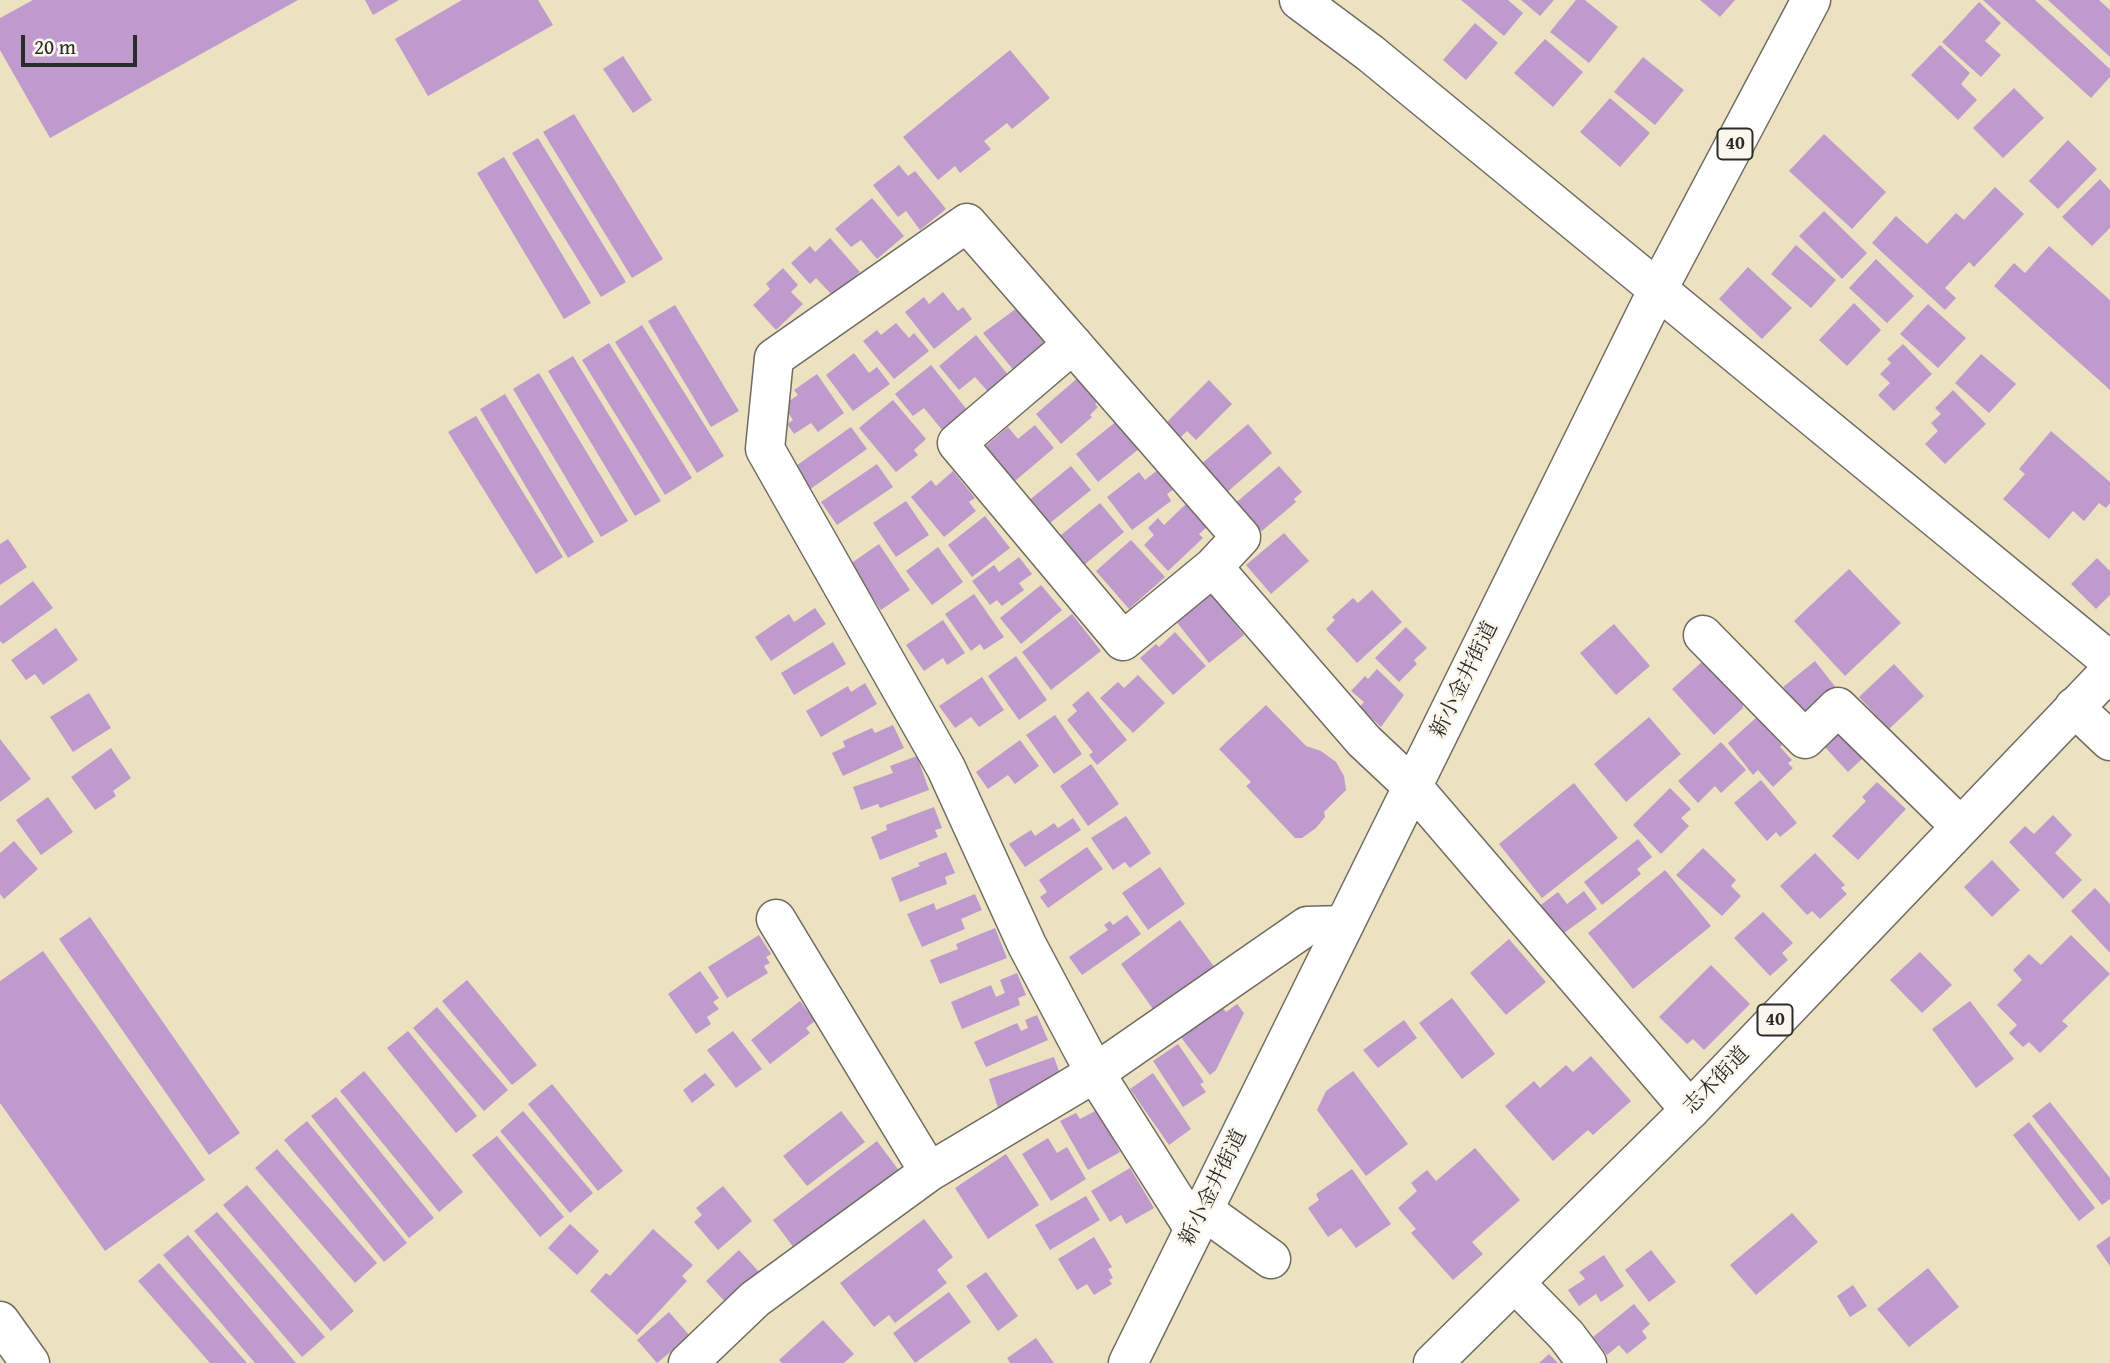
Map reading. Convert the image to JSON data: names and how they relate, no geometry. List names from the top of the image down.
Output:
{
  "streets": {
    "street": ["40", "新小金井街道", "志木街道"]
  },
  "scale_bar": "20 m"
}
